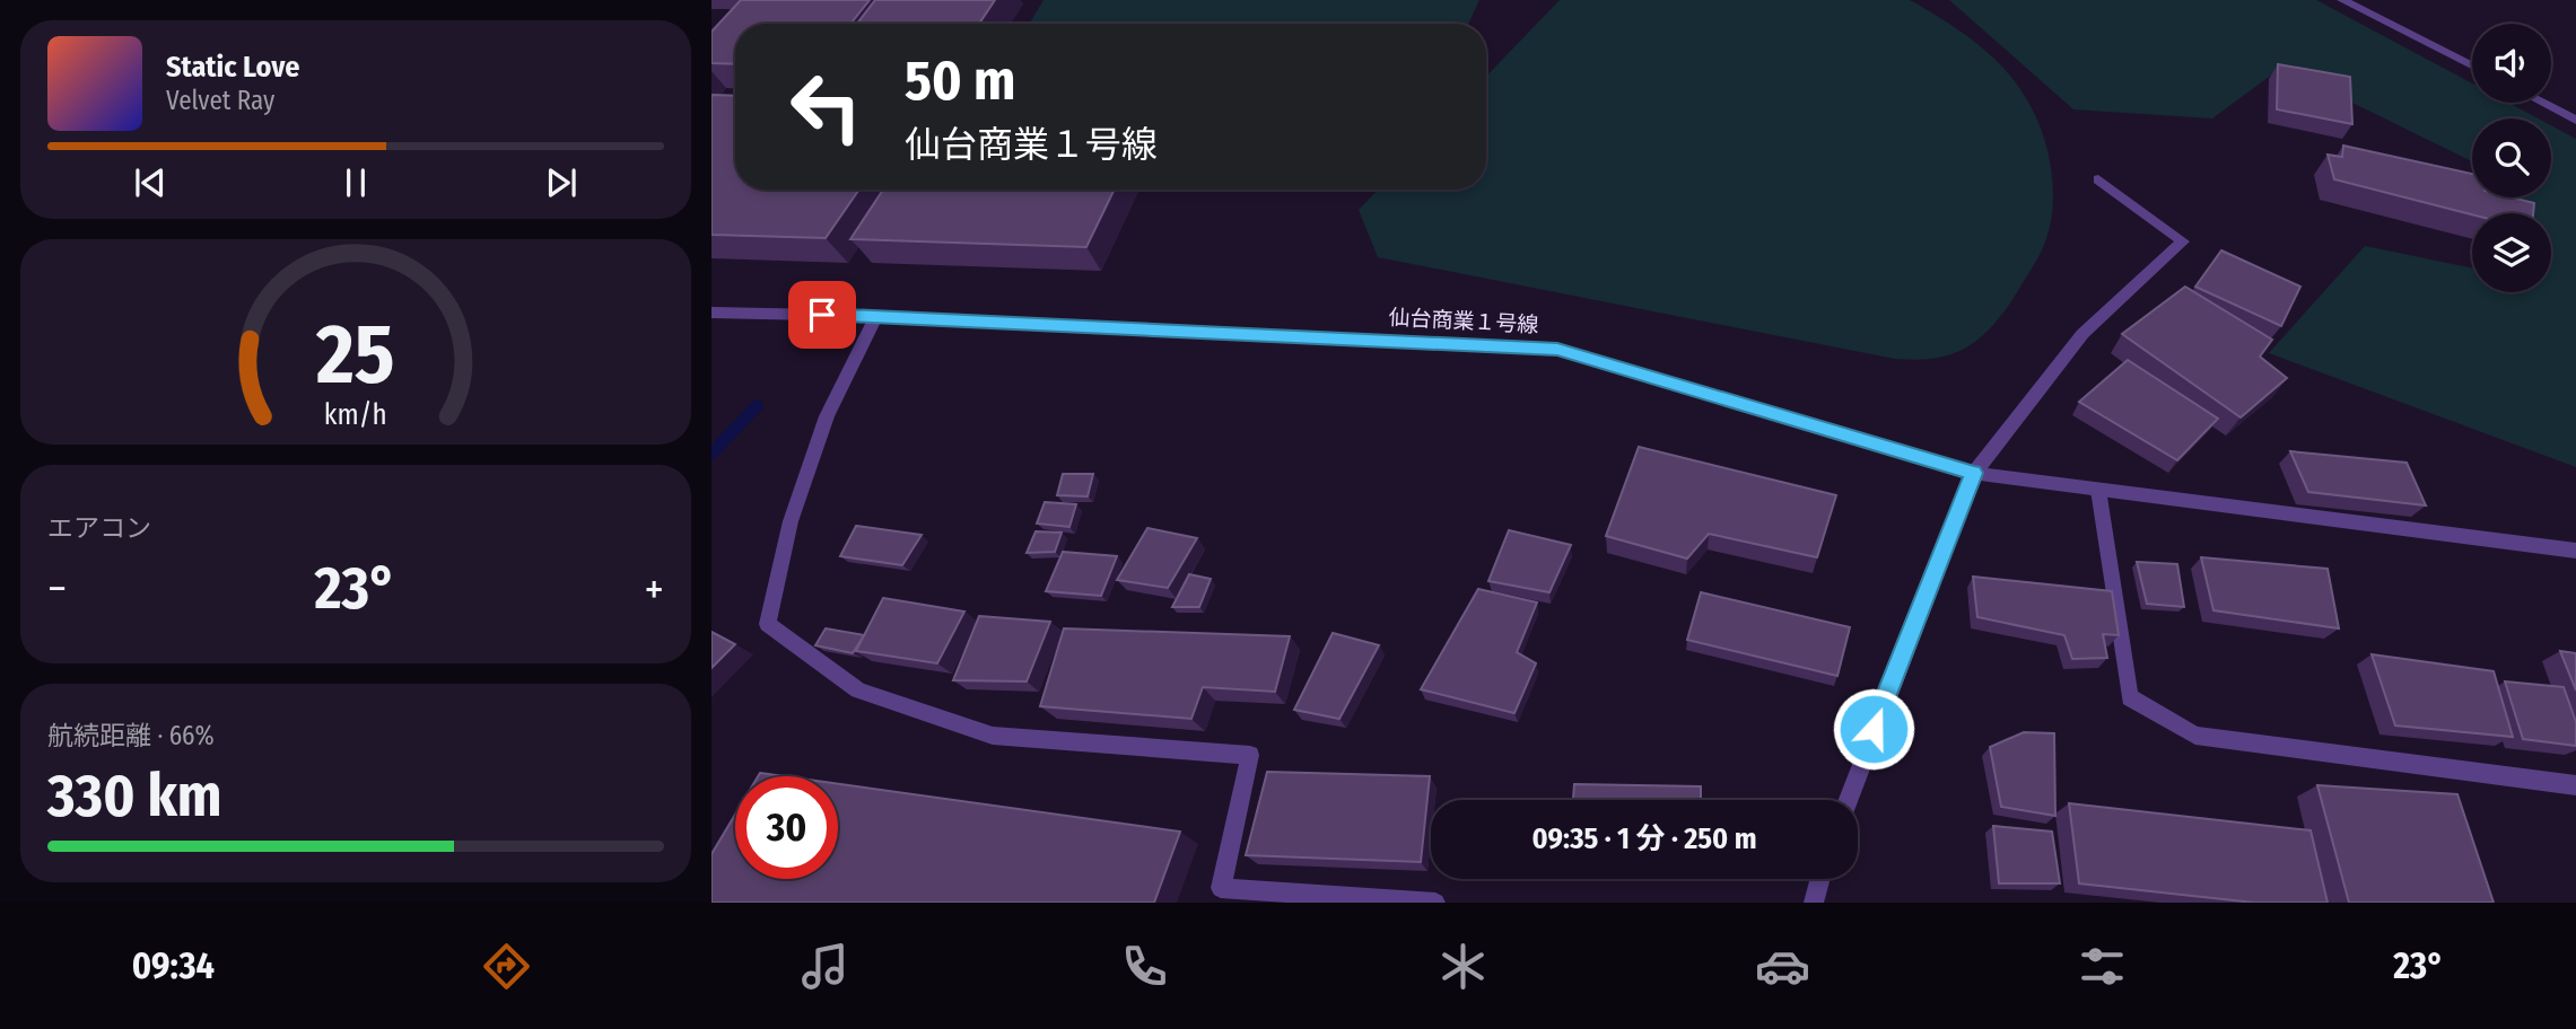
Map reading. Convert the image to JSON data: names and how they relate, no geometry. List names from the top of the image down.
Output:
{
  "streets": {
    "street": ["仙台商業１号線"]
  },
  "page": {
    "turn": ["50 m", "仙台商業１号線"],
    "song": ["Static Love", "Velvet Ray"],
    "tile": [
      "エアコン",
      ["航続距離 · 66%", "330 km"]
    ],
    "heat": ["−", "23°", "+"],
    "limit": "30",
    "trip": "09:35 · 1 分 · 250 m",
    "tabs": ["09:34", "23°"],
    "gauge": ["25", "km/h"]
  }
}
